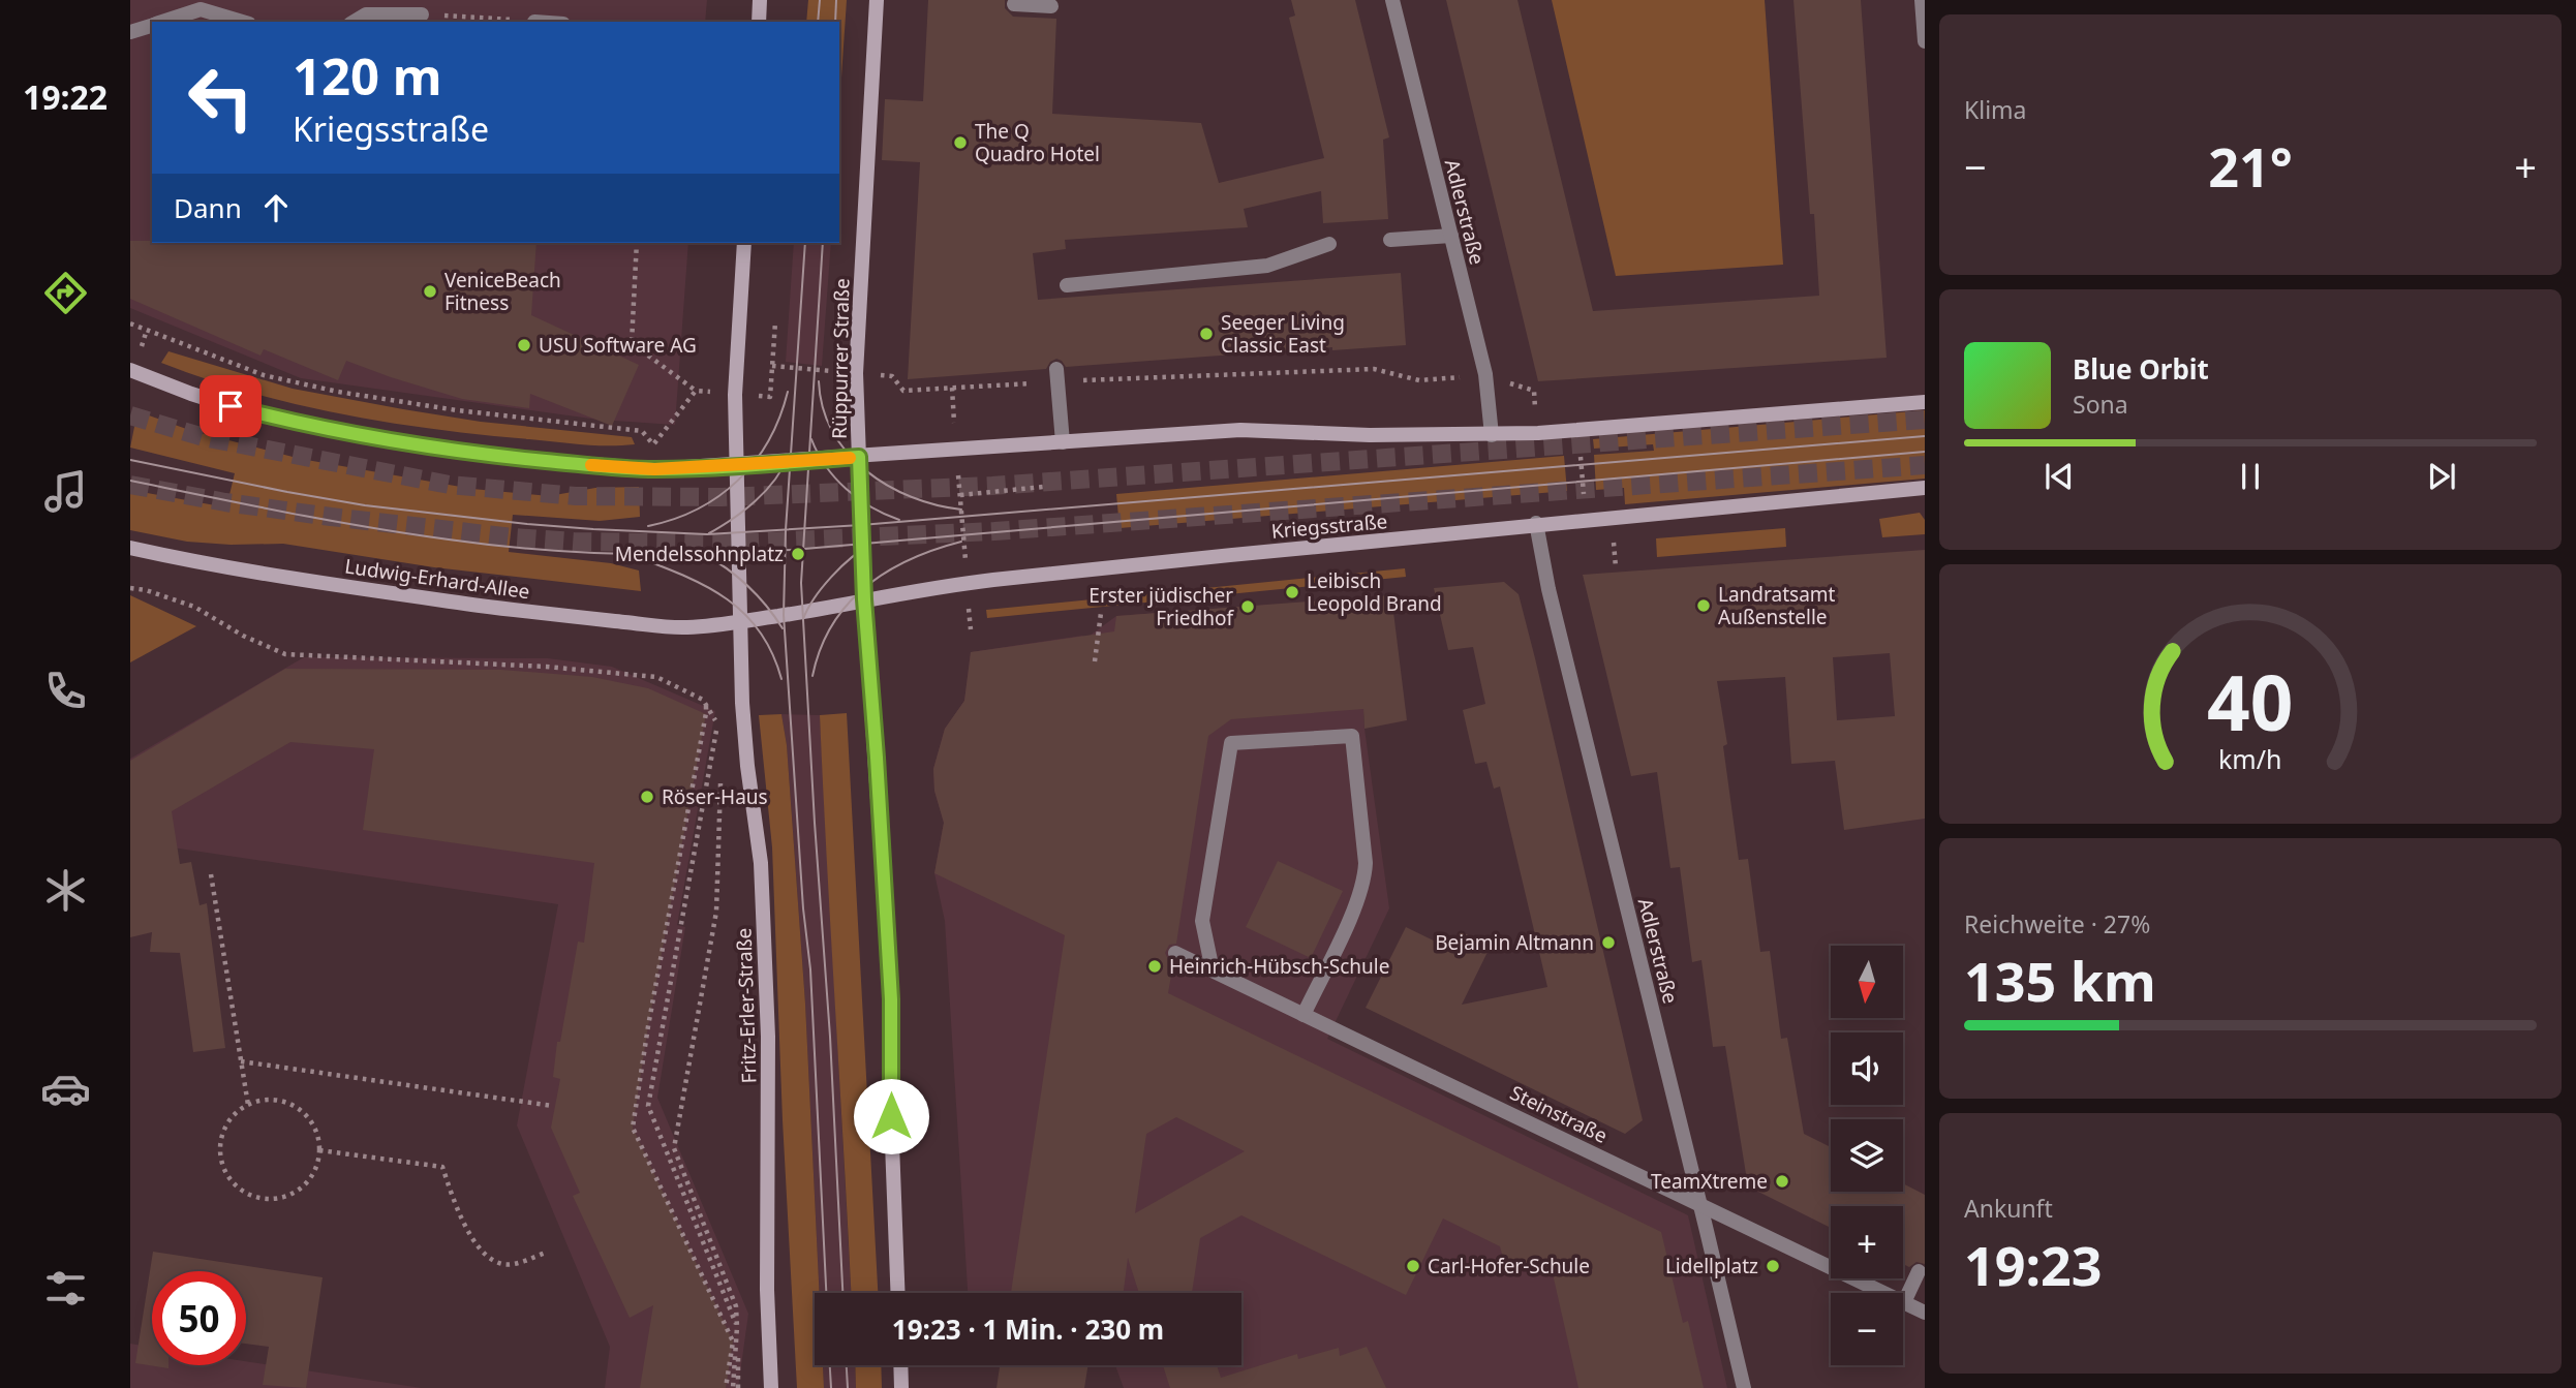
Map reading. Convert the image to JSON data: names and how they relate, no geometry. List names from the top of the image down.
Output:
{
  "streets": {
    "main road": [
      "Rüppurrer Straße",
      "Kriegsstraße",
      "Ludwig-Erhard-Allee",
      "Fritz-Erler-Straße"
    ],
    "street": ["Adlerstraße", "Steinstraße"]
  },
  "crossings": [
    ["Adlerstraße", "Kriegsstraße"],
    ["Adlerstraße", "Steinstraße"],
    ["Kriegsstraße", "Ludwig-Erhard-Allee"],
    ["Kriegsstraße", "Fritz-Erler-Straße"],
    ["Ludwig-Erhard-Allee", "Fritz-Erler-Straße"]
  ],
  "places": [
    "The Q Quadro Hotel",
    "VeniceBeach Fitness",
    "Seeger Living Classic East",
    "USU Software AG",
    "Mendelssohnplatz",
    "Leibisch Leopold Brand",
    "Landratsamt Außenstelle",
    "Erster jüdischer Friedhof",
    "Röser-Haus",
    "Bejamin Altmann",
    "Heinrich-Hübsch-Schule",
    "TeamXtreme",
    "Carl-Hofer-Schule",
    "Lidellplatz"
  ],
  "north": "bottom",
  "page": {
    "tabs": "19:22",
    "tile": [
      "Klima",
      ["Reichweite · 27%", "135 km"],
      ["Ankunft", "19:23"]
    ],
    "turn": ["120 m", "Kriegsstraße"],
    "heat": ["−", "21°", "+"],
    "then": "Dann",
    "song": ["Blue Orbit", "Sona"],
    "map_buttons": ["+", "−"],
    "limit": "50",
    "trip": "19:23 · 1 Min. · 230 m",
    "gauge": ["40", "km/h"]
  }
}
